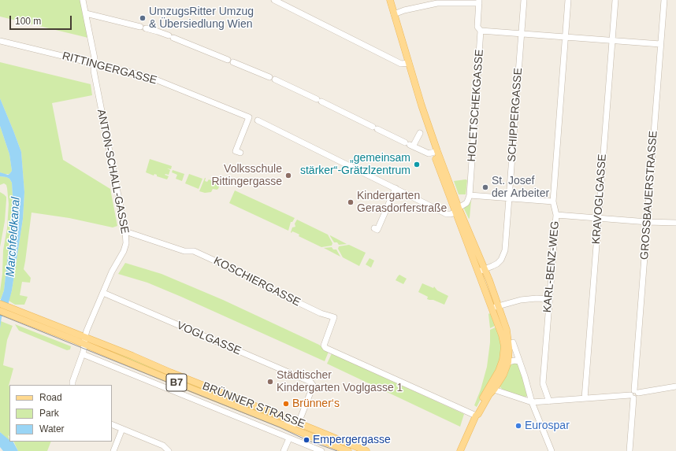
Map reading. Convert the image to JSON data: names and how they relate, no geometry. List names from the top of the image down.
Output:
{
  "streets": {
    "main road": ["B7", "BRÜNNER STRASSE"],
    "street": [
      "RITTINGERGASSE",
      "HOLETSCHEKGASSE",
      "SCHIPPERGASSE",
      "ANTON-SCHALL-GASSE",
      "GROSSBAUERSTRASSE",
      "KRAVOGLGASSE",
      "KARL-BENZ-WEG",
      "KOSCHIERGASSE",
      "VOGLGASSE"
    ]
  },
  "crossings": [
    ["RITTINGERGASSE", "ANTON-SCHALL-GASSE"],
    ["ANTON-SCHALL-GASSE", "KOSCHIERGASSE"],
    ["ANTON-SCHALL-GASSE", "VOGLGASSE"],
    ["ANTON-SCHALL-GASSE", "BRÜNNER STRASSE"],
    ["VOGLGASSE", "BRÜNNER STRASSE"]
  ],
  "water": ["Marchfeldkanal"],
  "places": [
    "UmzugsRitter Umzug & Übersiedlung Wien",
    "„gemeinsam stärker“-Grätzlzentrum",
    "Volksschule Rittingergasse",
    "St. Josef der Arbeiter",
    "Kindergarten Gerasdorferstraße",
    "Städtischer Kindergarten Voglgasse 1",
    "Brünner‘s",
    "Eurospar",
    "Empergergasse"
  ],
  "legend": ["Road", "Park", "Water"],
  "scale_bar": "100 m"
}
